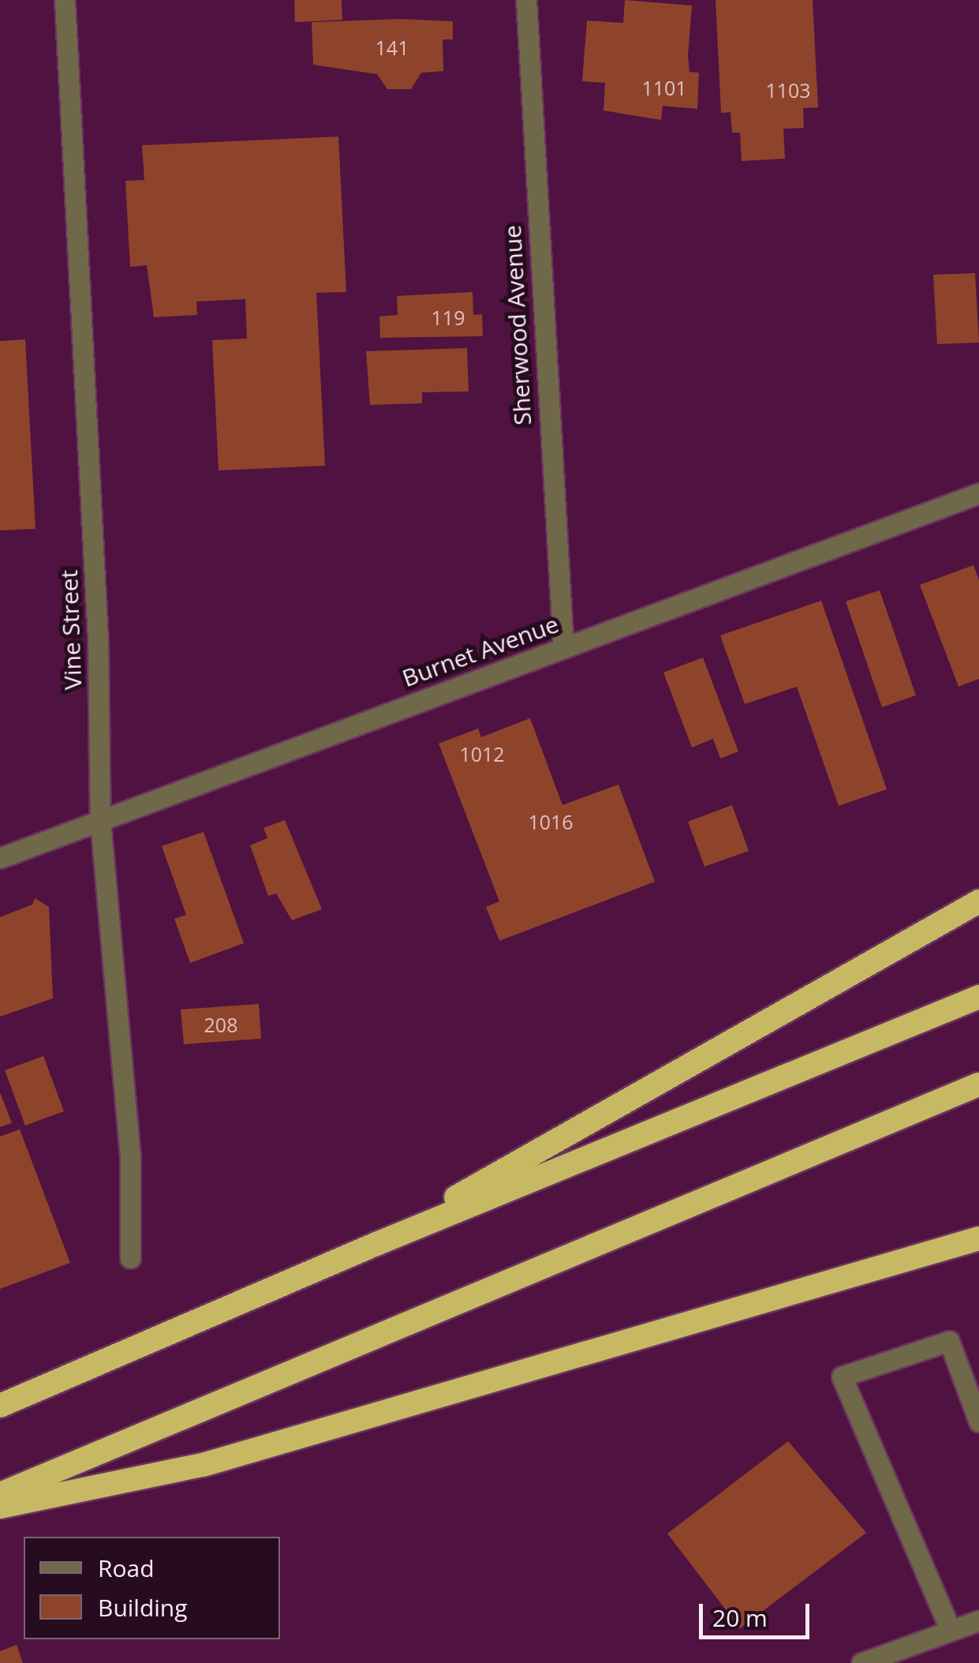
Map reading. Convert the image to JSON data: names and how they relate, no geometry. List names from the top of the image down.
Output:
{
  "streets": {
    "street": ["Sherwood Avenue", "Vine Street", "Burnet Avenue"]
  },
  "crossings": [
    ["Sherwood Avenue", "Burnet Avenue"],
    ["Vine Street", "Burnet Avenue"]
  ],
  "house_numbers": [
    "141",
    "1101",
    "1103",
    "119",
    "1012",
    "1016",
    "208"
  ],
  "legend": ["Road", "Building"],
  "scale_bar": "20 m"
}
